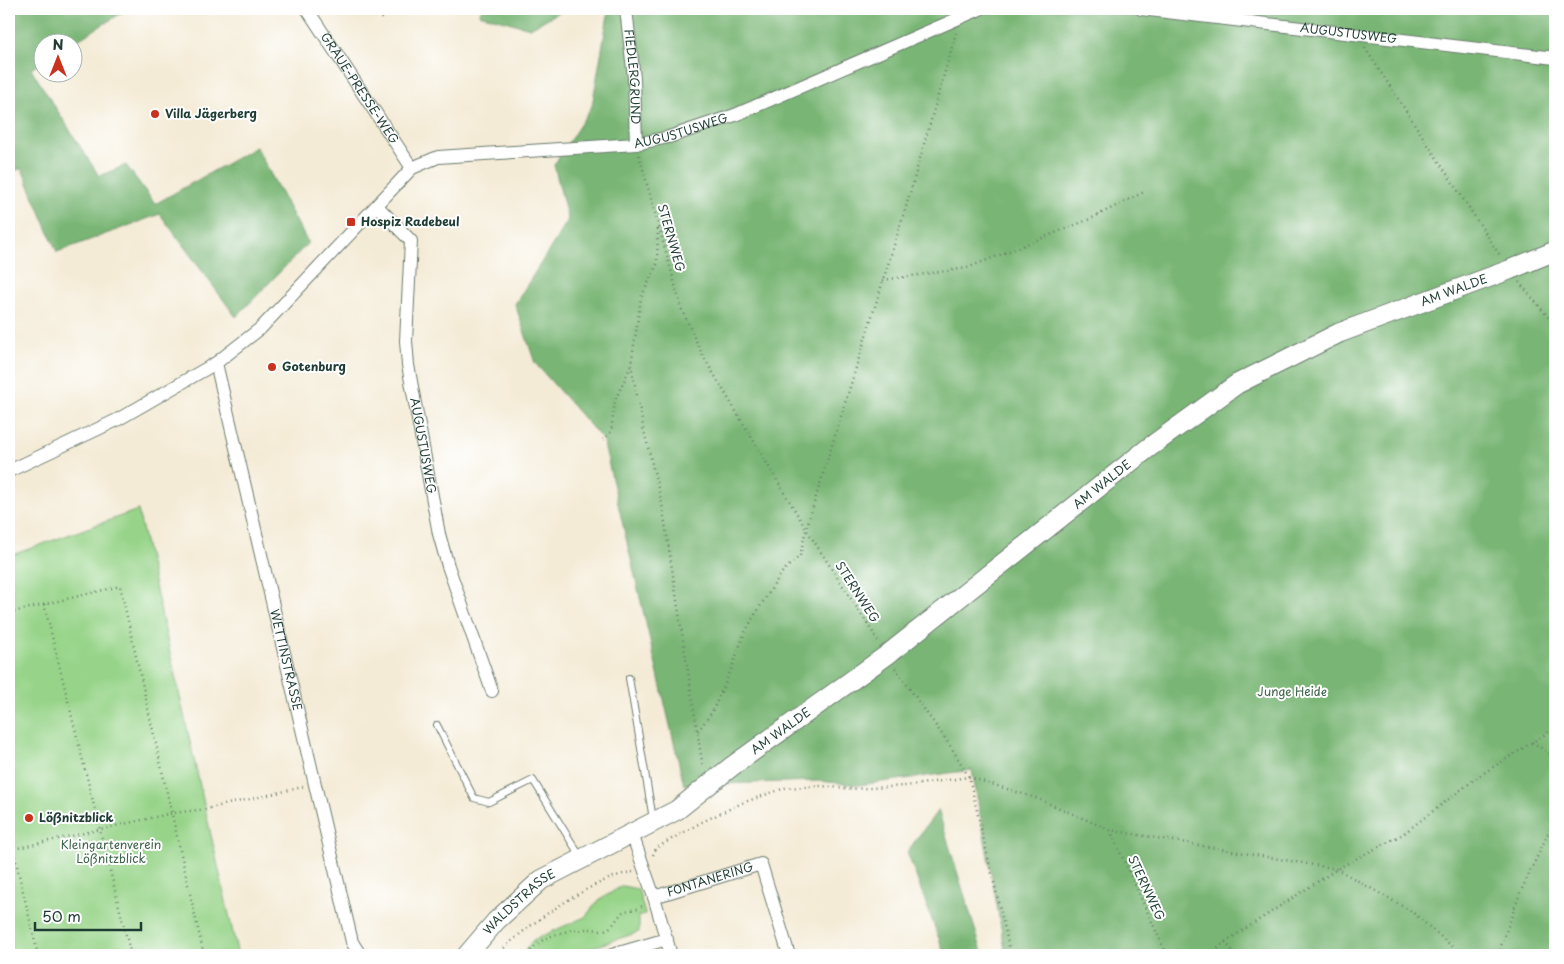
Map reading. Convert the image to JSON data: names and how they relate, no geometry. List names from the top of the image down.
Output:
{
  "streets": {
    "street": [
      "AUGUSTUSWEG",
      "FIEDLERGRUND",
      "GRAUE-PRESSE-WEG",
      "AM WALDE",
      "WETTINSTRASSE",
      "FONTANERING",
      "WALDSTRASSE"
    ],
    "path": ["STERNWEG"]
  },
  "crossings": [
    ["AUGUSTUSWEG", "FIEDLERGRUND"],
    ["AUGUSTUSWEG", "GRAUE-PRESSE-WEG"],
    ["AUGUSTUSWEG", "STERNWEG"],
    ["AUGUSTUSWEG", "WETTINSTRASSE"],
    ["FIEDLERGRUND", "STERNWEG"],
    ["STERNWEG", "AM WALDE"],
    ["AM WALDE", "WALDSTRASSE"]
  ],
  "parks": ["Junge Heide", "Kleingartenverein Lößnitzblick"],
  "places": {
    "other": ["Villa Jägerberg", "Gotenburg", "Lößnitzblick"],
    "transit": ["Hospiz Radebeul"]
  },
  "scale_bar": "50 m",
  "north": "top"
}
